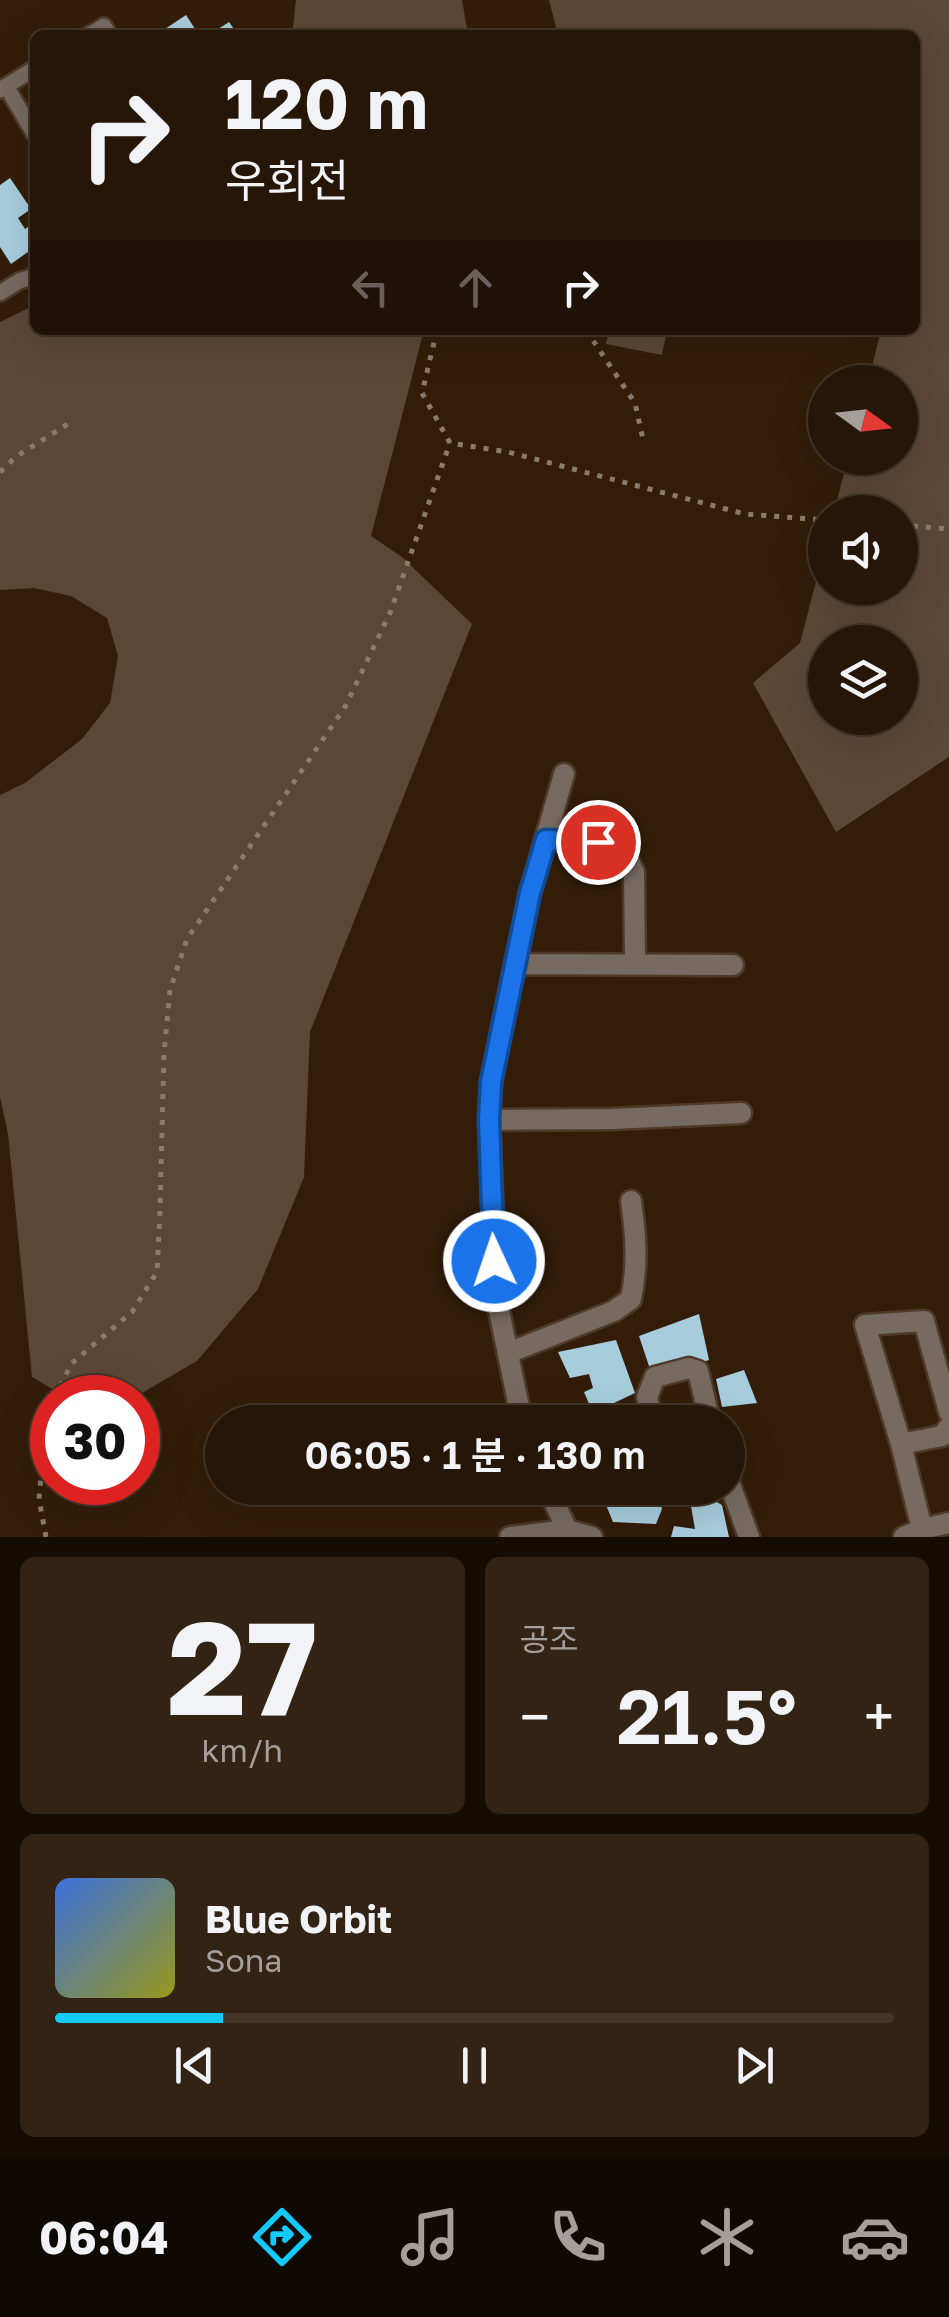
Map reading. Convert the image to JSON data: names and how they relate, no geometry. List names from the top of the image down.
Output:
{
  "north": "right",
  "page": {
    "turn": ["120 m", "우회전"],
    "limit": "30",
    "trip": "06:05 · 1 분 · 130 m",
    "tile": [
      ["27", "km/h"],
      "공조"
    ],
    "heat": ["−", "21.5°", "+"],
    "song": ["Blue Orbit", "Sona"],
    "tabs": "06:04"
  }
}
